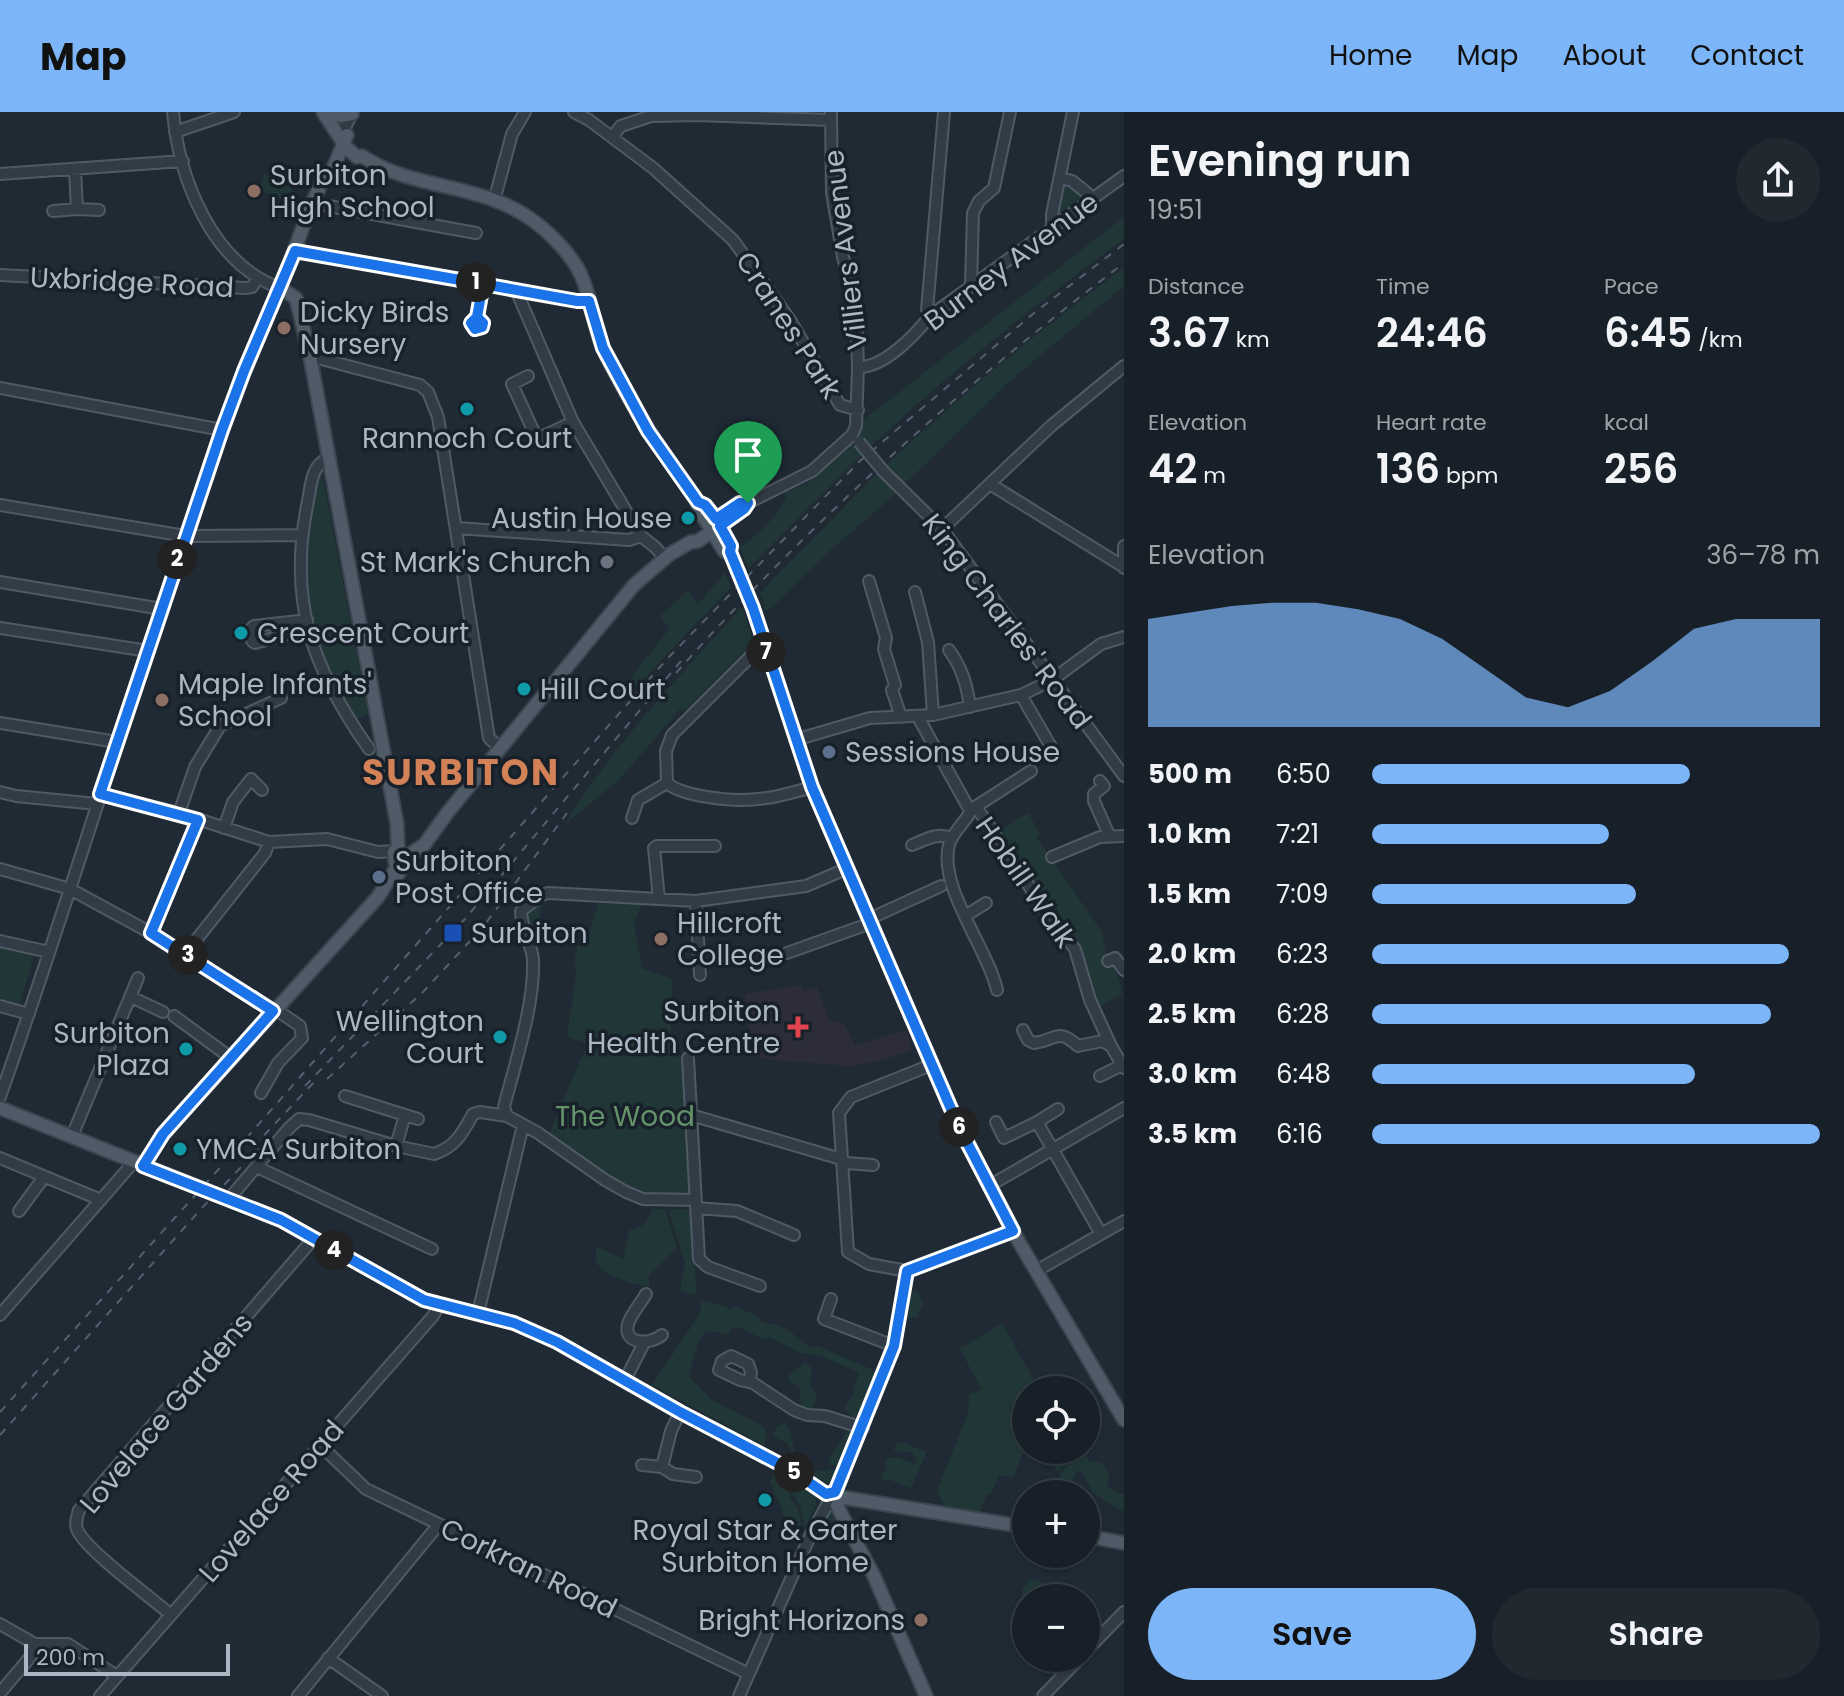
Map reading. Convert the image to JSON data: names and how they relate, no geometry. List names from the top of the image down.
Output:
{
  "streets": {
    "street": [
      "Villiers Avenue",
      "Burney Avenue",
      "Uxbridge Road",
      "Cranes Park",
      "King Charles' Road",
      "Hobill Walk",
      "Lovelace Gardens",
      "Lovelace Road",
      "Corkran Road"
    ]
  },
  "crossings": [
    ["Villiers Avenue", "Burney Avenue"],
    ["Villiers Avenue", "Cranes Park"],
    ["Villiers Avenue", "King Charles' Road"],
    ["Lovelace Gardens", "Lovelace Road"],
    ["Lovelace Road", "Corkran Road"]
  ],
  "districts": ["SURBITON"],
  "parks": ["The Wood"],
  "places": {
    "other": [
      "Surbiton High School",
      "Dicky Birds Nursery",
      "Rannoch Court",
      "Austin House",
      "St Mark's Church",
      "Crescent Court",
      "Hill Court",
      "Maple Infants' School",
      "Sessions House",
      "Surbiton Post Office",
      "Hillcroft College",
      "Wellington Court",
      "Surbiton Plaza",
      "YMCA Surbiton",
      "Royal Star & Garter Surbiton Home",
      "Bright Horizons"
    ],
    "transit": ["Surbiton"],
    "health": ["Surbiton Health Centre"]
  },
  "scale_bar": "200 m",
  "page": {
    "header": "Map",
    "nav": [
      "Home",
      "Map",
      "About",
      "Contact"
    ],
    "heading": ["Evening run", "19:51"],
    "stats": [
      ["Distance", "3.67 km"],
      ["Time", "24:46"],
      ["Pace", "6:45 /km"],
      ["Elevation", "42 m"],
      ["Heart rate", "136 bpm"],
      ["kcal", "256"]
    ],
    "pins": [
      "1",
      "2",
      "7",
      "3",
      "6",
      "4",
      "5"
    ],
    "chart": ["Elevation", "36–78 m"],
    "list": [
      {
        "name": "500 m",
        "note": "6:50"
      },
      {
        "name": "1.0 km",
        "note": "7:21"
      },
      {
        "name": "1.5 km",
        "note": "7:09"
      },
      {
        "name": "2.0 km",
        "note": "6:23"
      },
      {
        "name": "2.5 km",
        "note": "6:28"
      },
      {
        "name": "3.0 km",
        "note": "6:48"
      },
      {
        "name": "3.5 km",
        "note": "6:16"
      }
    ],
    "map_buttons": ["+", "−"],
    "buttons": ["Save", "Share"],
    "scale": "200 m"
  }
}
